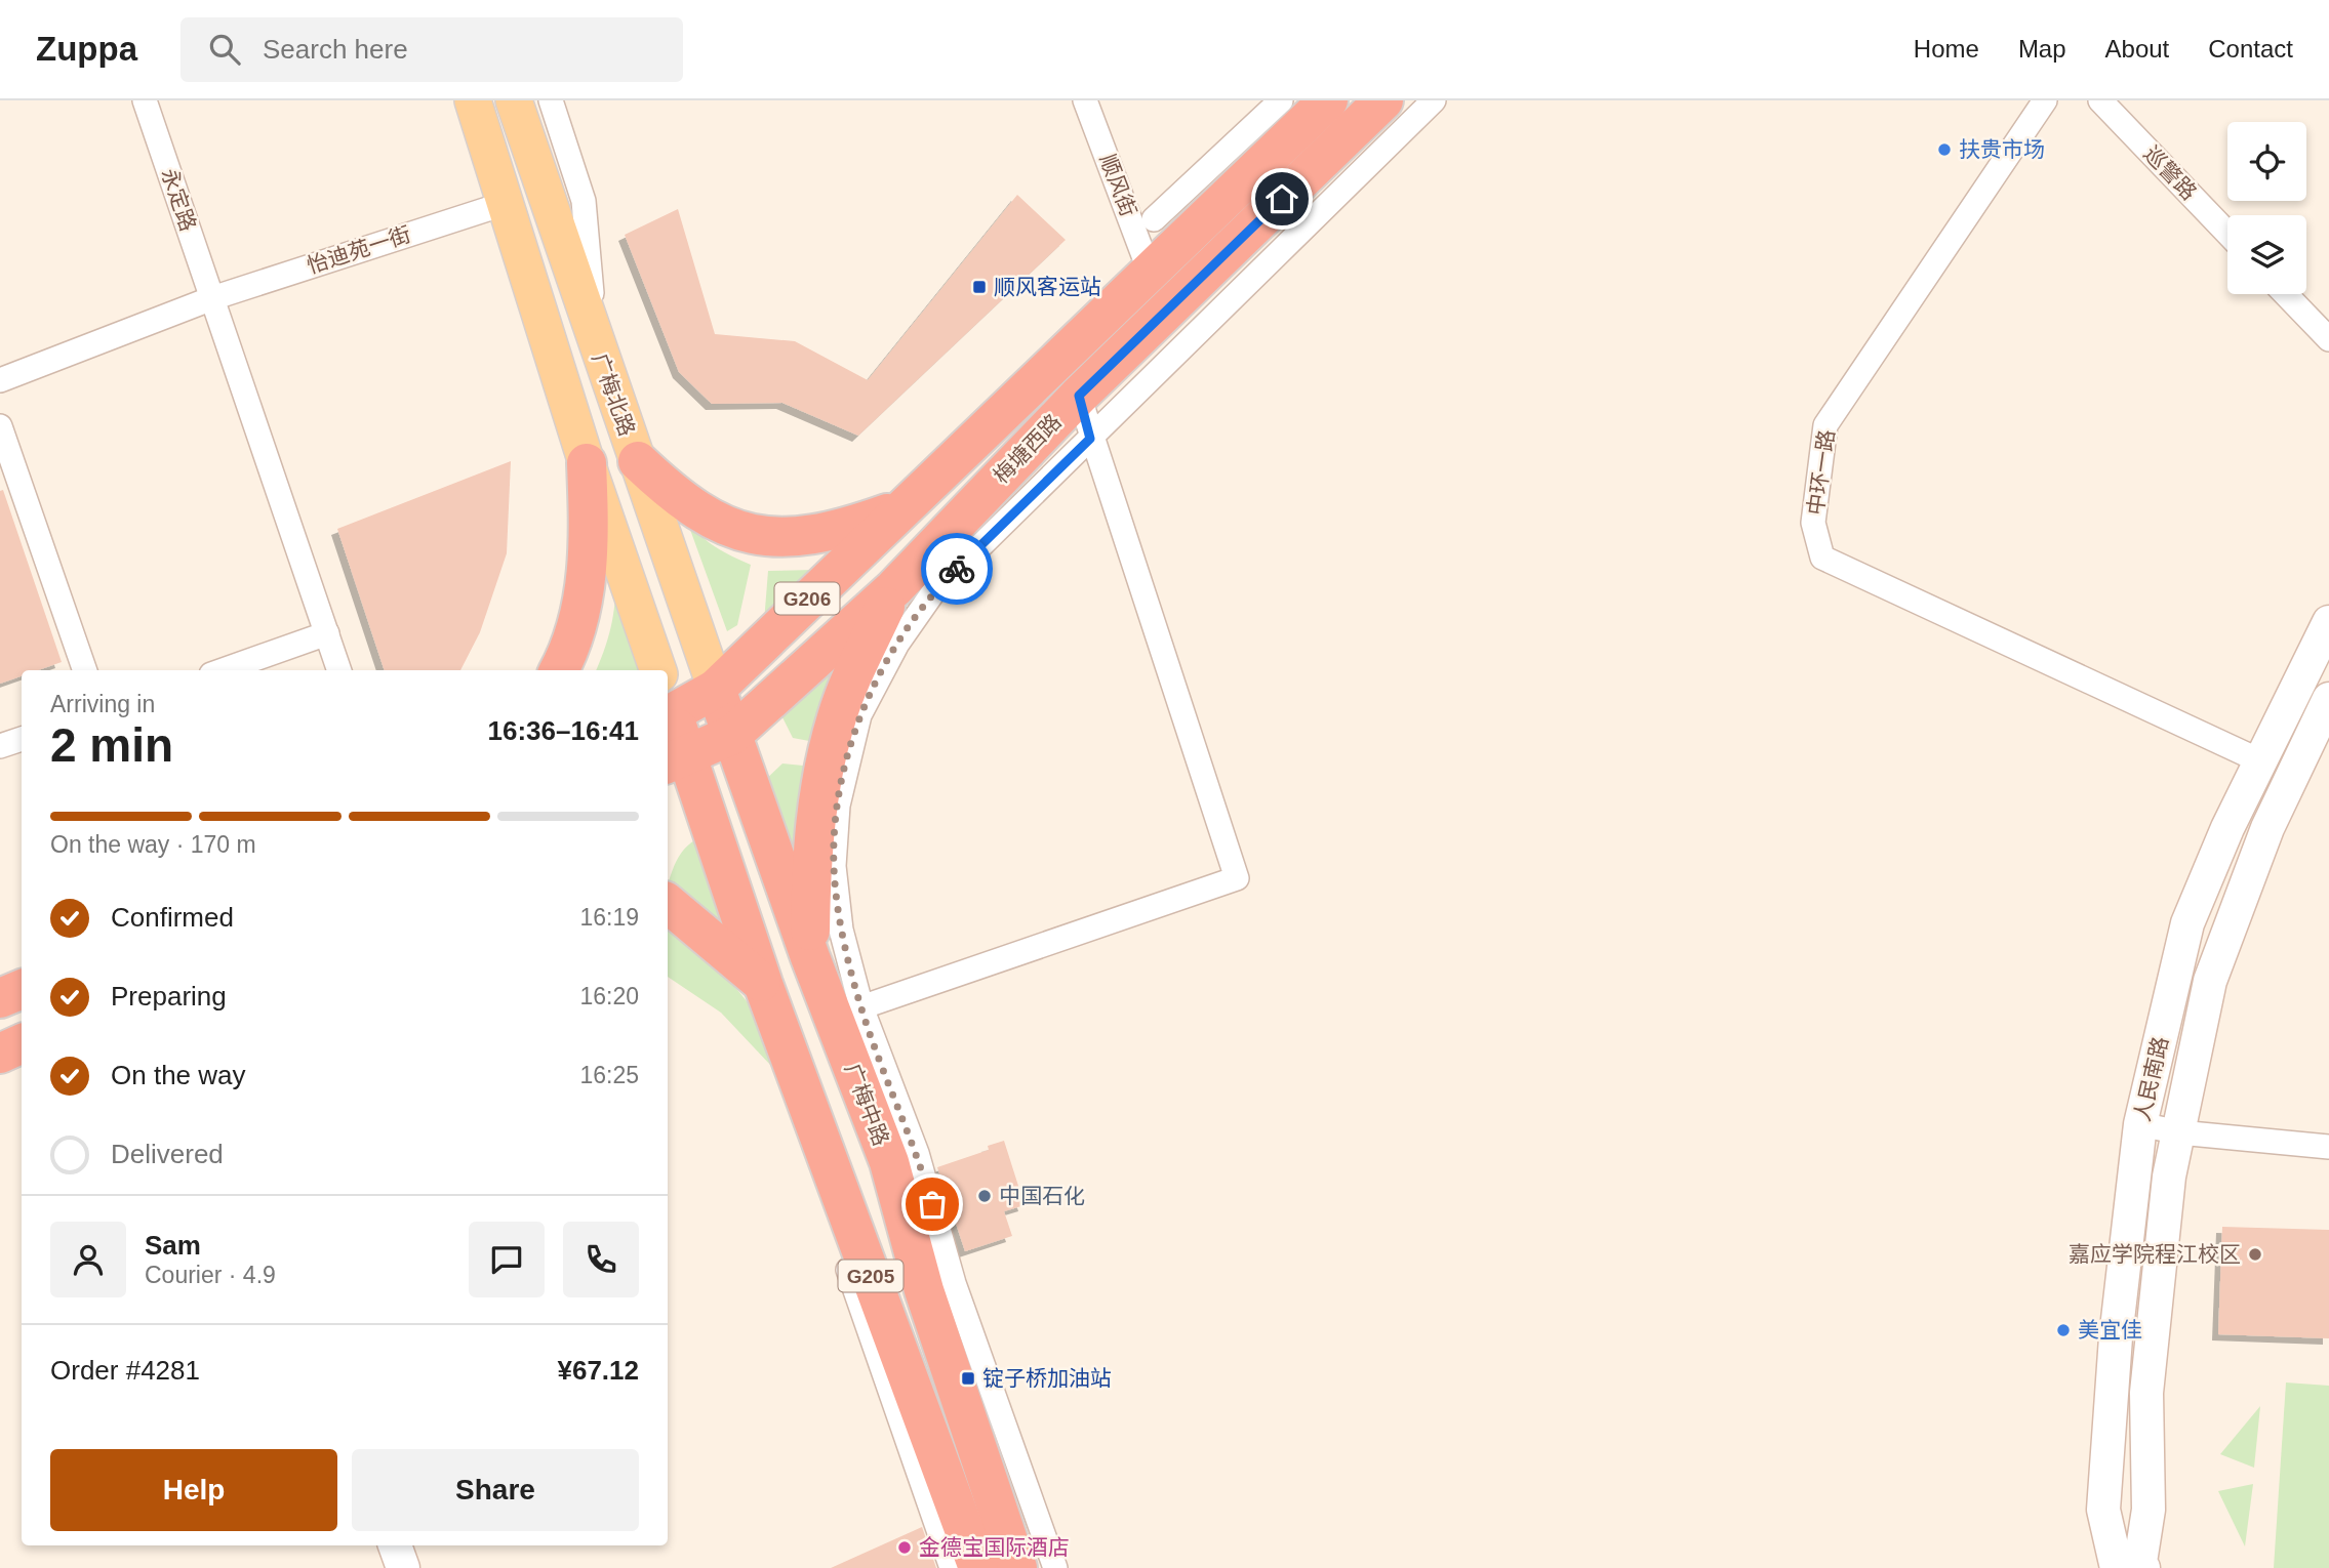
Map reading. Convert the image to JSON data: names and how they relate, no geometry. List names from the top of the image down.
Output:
{
  "streets": {
    "highway": [
      "梅塘西路",
      "G206",
      "广梅中路",
      "G205"
    ],
    "main road": ["广梅北路"],
    "street": [
      "巡警路",
      "顺风街",
      "永定路",
      "怡迪苑一街",
      "中环一路",
      "人民南路"
    ]
  },
  "crossings": [
    ["顺风街", "梅塘西路"],
    ["永定路", "怡迪苑一街"],
    ["怡迪苑一街", "广梅北路"],
    ["广梅北路", "梅塘西路"],
    ["广梅北路", "G206"],
    ["广梅北路", "广梅中路"],
    ["梅塘西路", "G206"],
    ["梅塘西路", "广梅中路"],
    ["中环一路", "人民南路"],
    ["G206", "广梅中路"],
    ["G206", "G205"]
  ],
  "places": {
    "other": [
      "扶贵市场",
      "中国石化",
      "嘉应学院程江校区",
      "美宜佳",
      "金德宝国际酒店"
    ],
    "transit": ["顺风客运站", "锭子桥加油站"]
  },
  "page": {
    "header": "Zuppa",
    "search": "Search here",
    "nav": [
      "Home",
      "Map",
      "About",
      "Contact"
    ],
    "heading": ["2 min", "Arriving in", "16:36–16:41"],
    "panel": [
      "Sam",
      "Courier · 4.9",
      "Order #4281",
      "¥67.12"
    ],
    "bar": "On the way · 170 m",
    "list": [
      ["Confirmed", "16:19"],
      ["Preparing", "16:20"],
      ["On the way", "16:25"],
      "Delivered"
    ],
    "buttons": ["Help", "Share"]
  }
}
